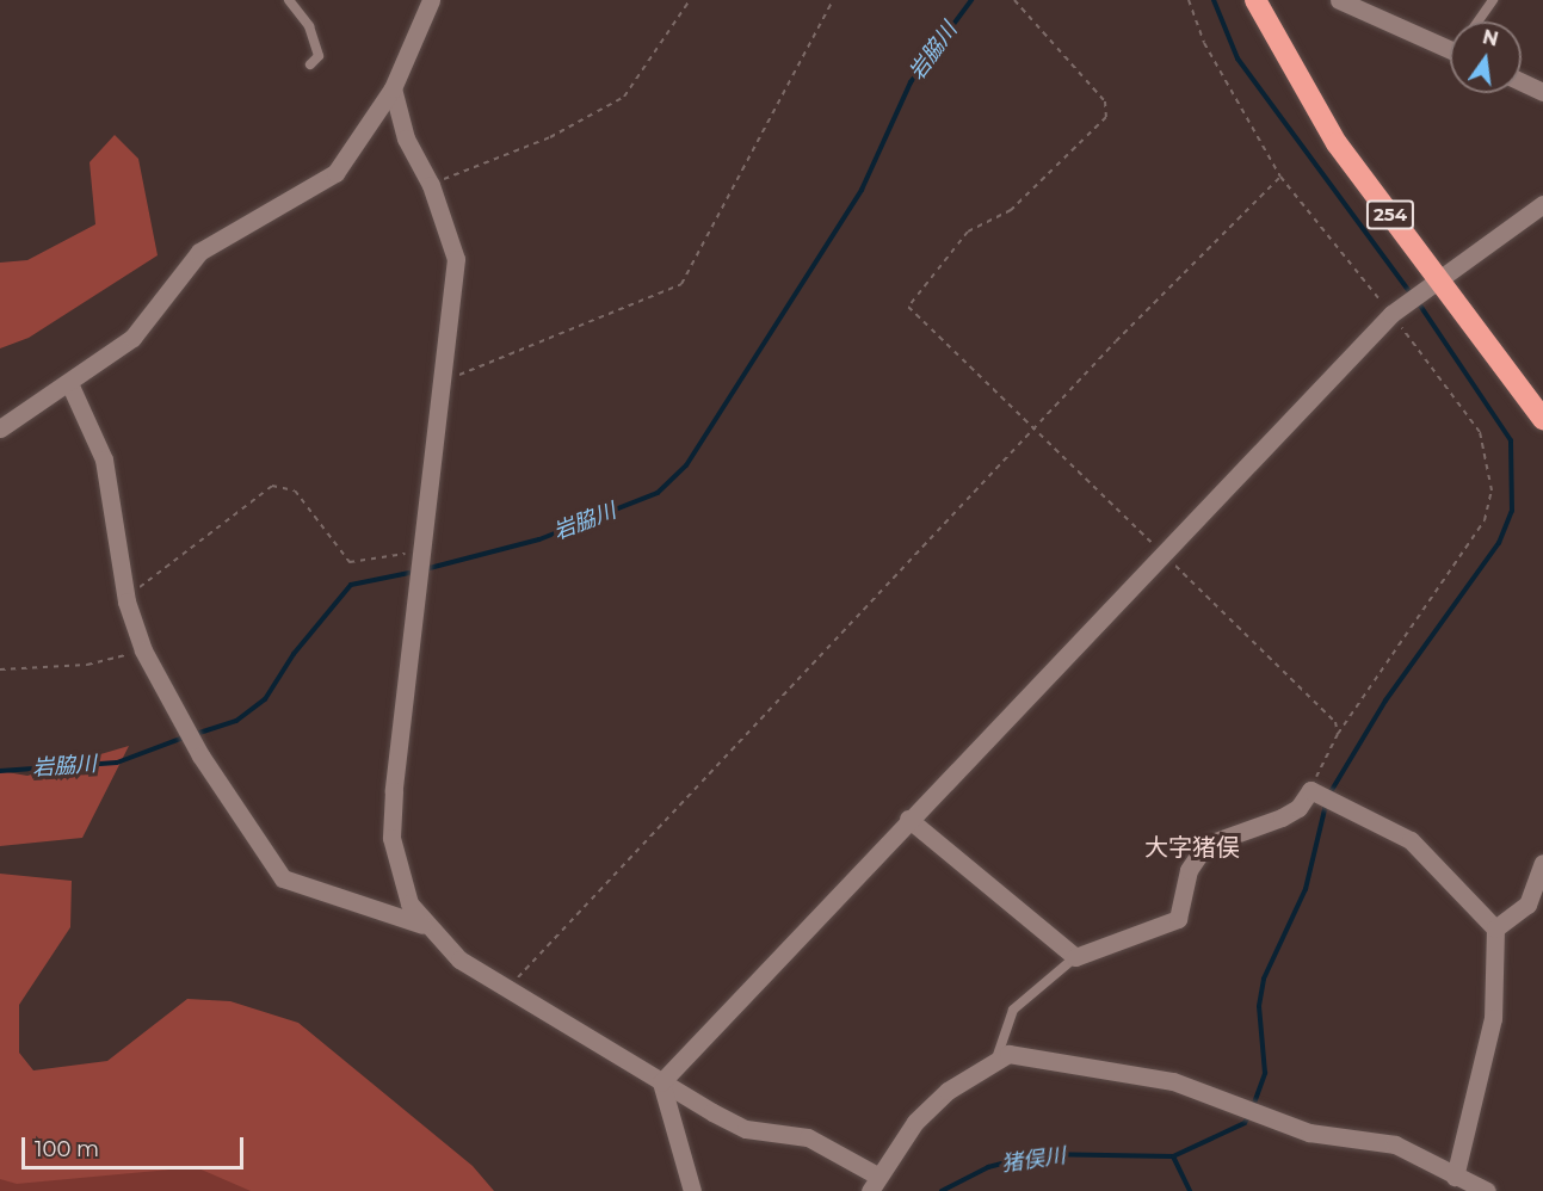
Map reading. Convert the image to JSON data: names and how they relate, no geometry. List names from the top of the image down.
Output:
{
  "streets": {
    "highway": ["254"]
  },
  "districts": ["大字猪俣"],
  "water": ["岩脇川", "猪俣川"],
  "scale_bar": "100 m",
  "north": "top"
}
